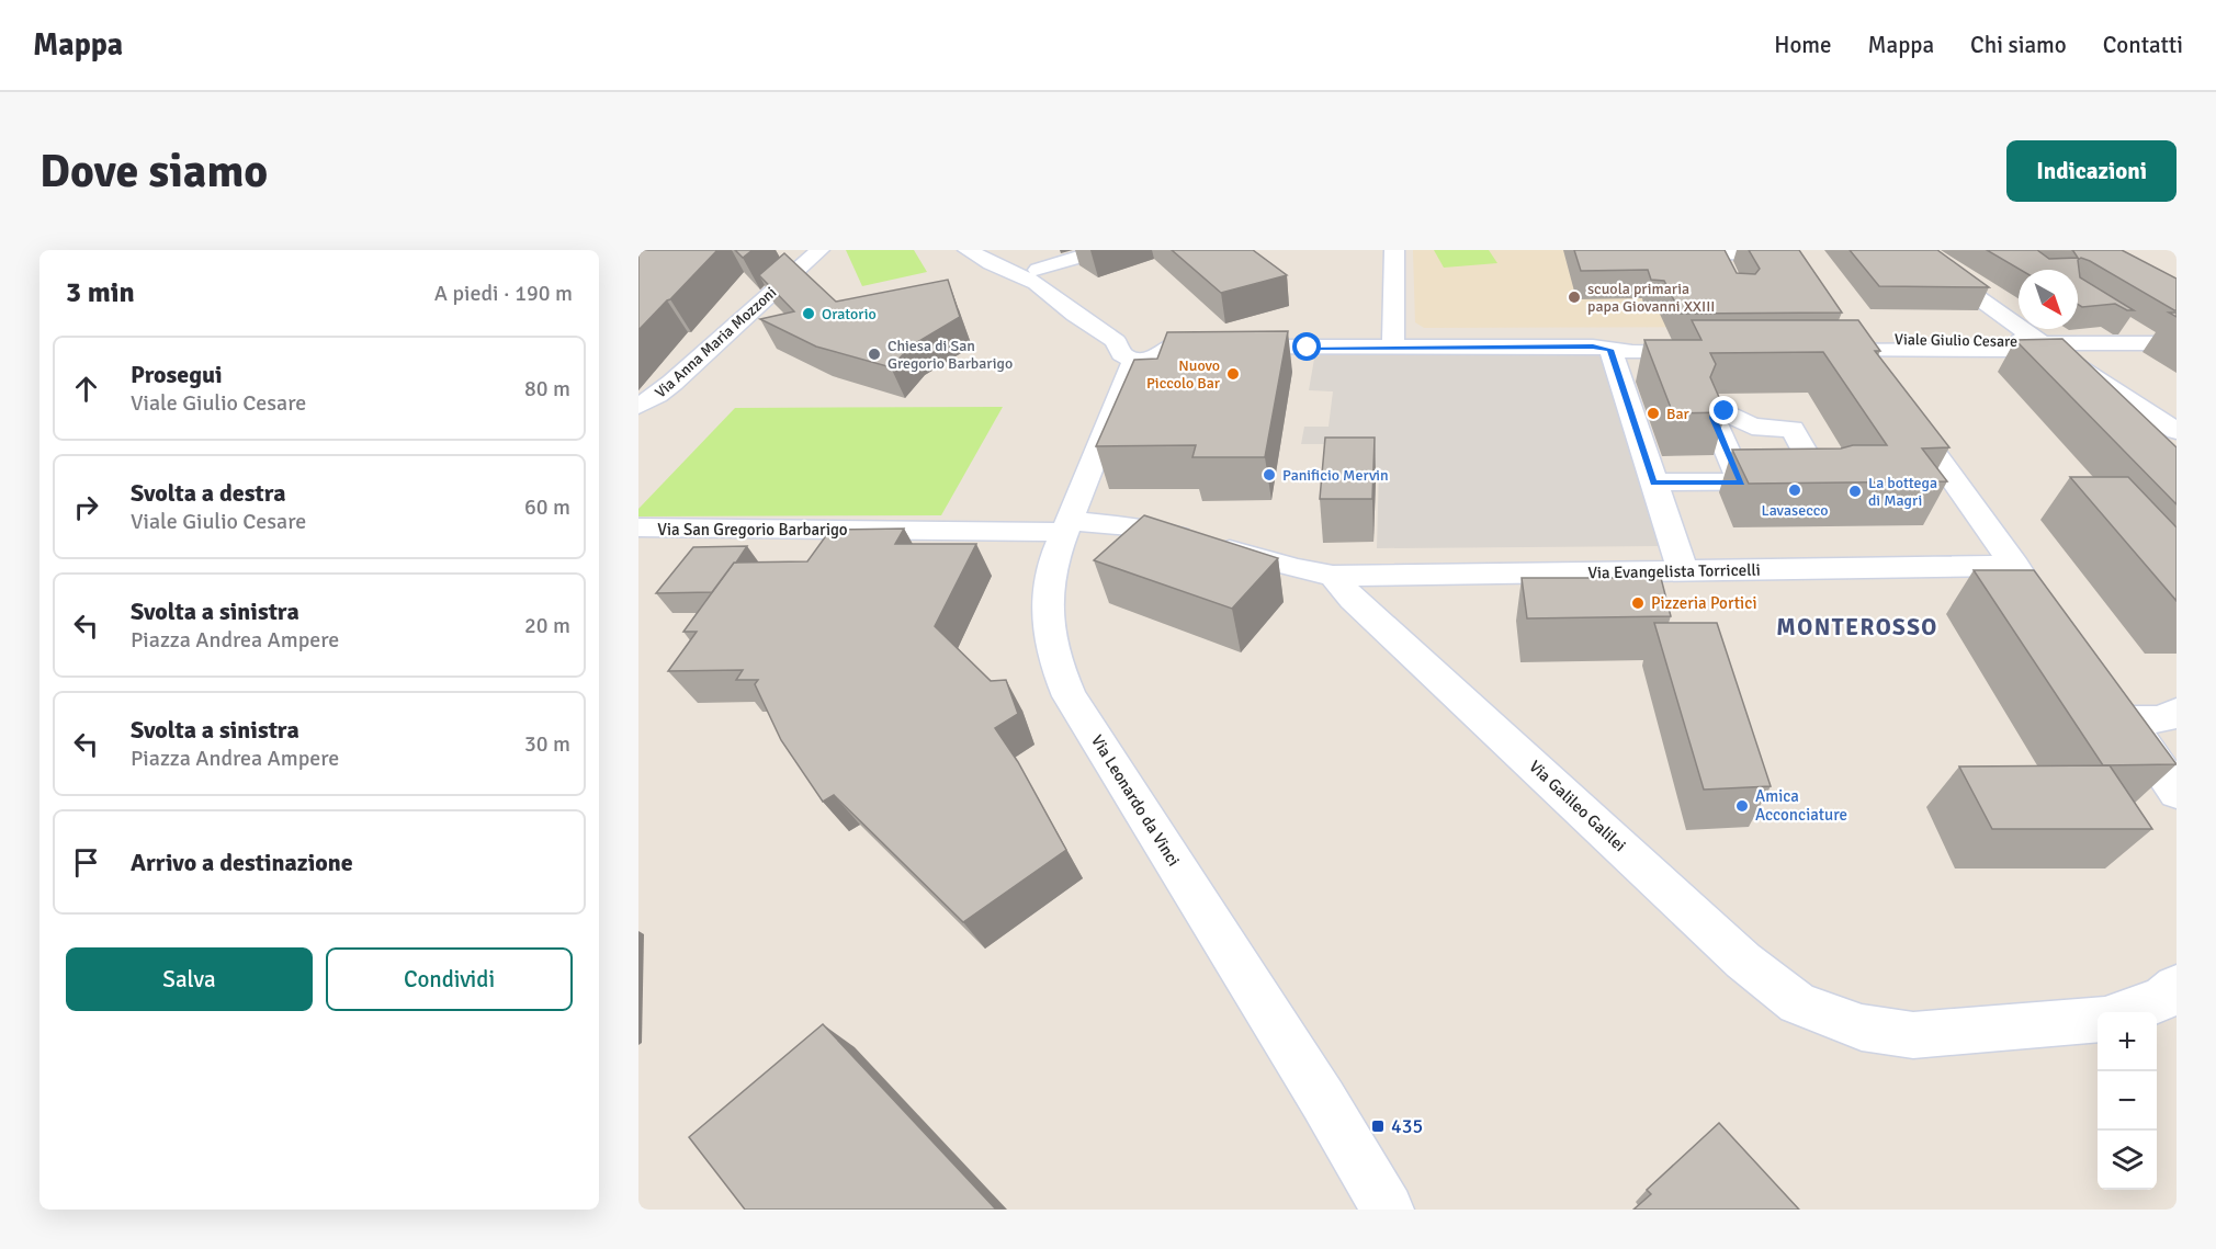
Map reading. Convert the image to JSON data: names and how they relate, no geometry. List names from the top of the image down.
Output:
{
  "streets": {
    "street": [
      "Viale Giulio Cesare",
      "Via Anna Maria Mozzoni",
      "Via San Gregorio Barbarigo",
      "Via Evangelista Torricelli",
      "Via Leonardo da Vinci",
      "Via Galileo Galilei"
    ]
  },
  "crossings": [
    ["Via San Gregorio Barbarigo", "Via Leonardo da Vinci"],
    ["Via Evangelista Torricelli", "Via Galileo Galilei"]
  ],
  "districts": ["MONTEROSSO"],
  "places": {
    "other": [
      "scuola primaria papa Giovanni XXIII",
      "Oratorio",
      "Chiesa di San Gregorio Barbarigo",
      "Nuovo Piccolo Bar",
      "Bar",
      "Panificio Mervin",
      "Lavasecco",
      "La bottega di Magri",
      "Pizzeria Portici",
      "Amica Acconciature"
    ],
    "transit": ["435"]
  },
  "north": "bottom right",
  "page": {
    "header": "Mappa",
    "nav": [
      "Home",
      "Mappa",
      "Chi siamo",
      "Contatti"
    ],
    "buttons": [
      "Indicazioni",
      ["Salva", "Condividi"]
    ],
    "title": "Dove siamo",
    "heading": ["3 min", "A piedi · 190 m"],
    "list": [
      ["Prosegui", "Viale Giulio Cesare", "80 m"],
      ["Svolta a destra", "Viale Giulio Cesare", "60 m"],
      ["Svolta a sinistra", "Piazza Andrea Ampere", "20 m"],
      ["Svolta a sinistra", "Piazza Andrea Ampere", "30 m"],
      "Arrivo a destinazione"
    ],
    "map_buttons": ["+", "−"]
  }
}
